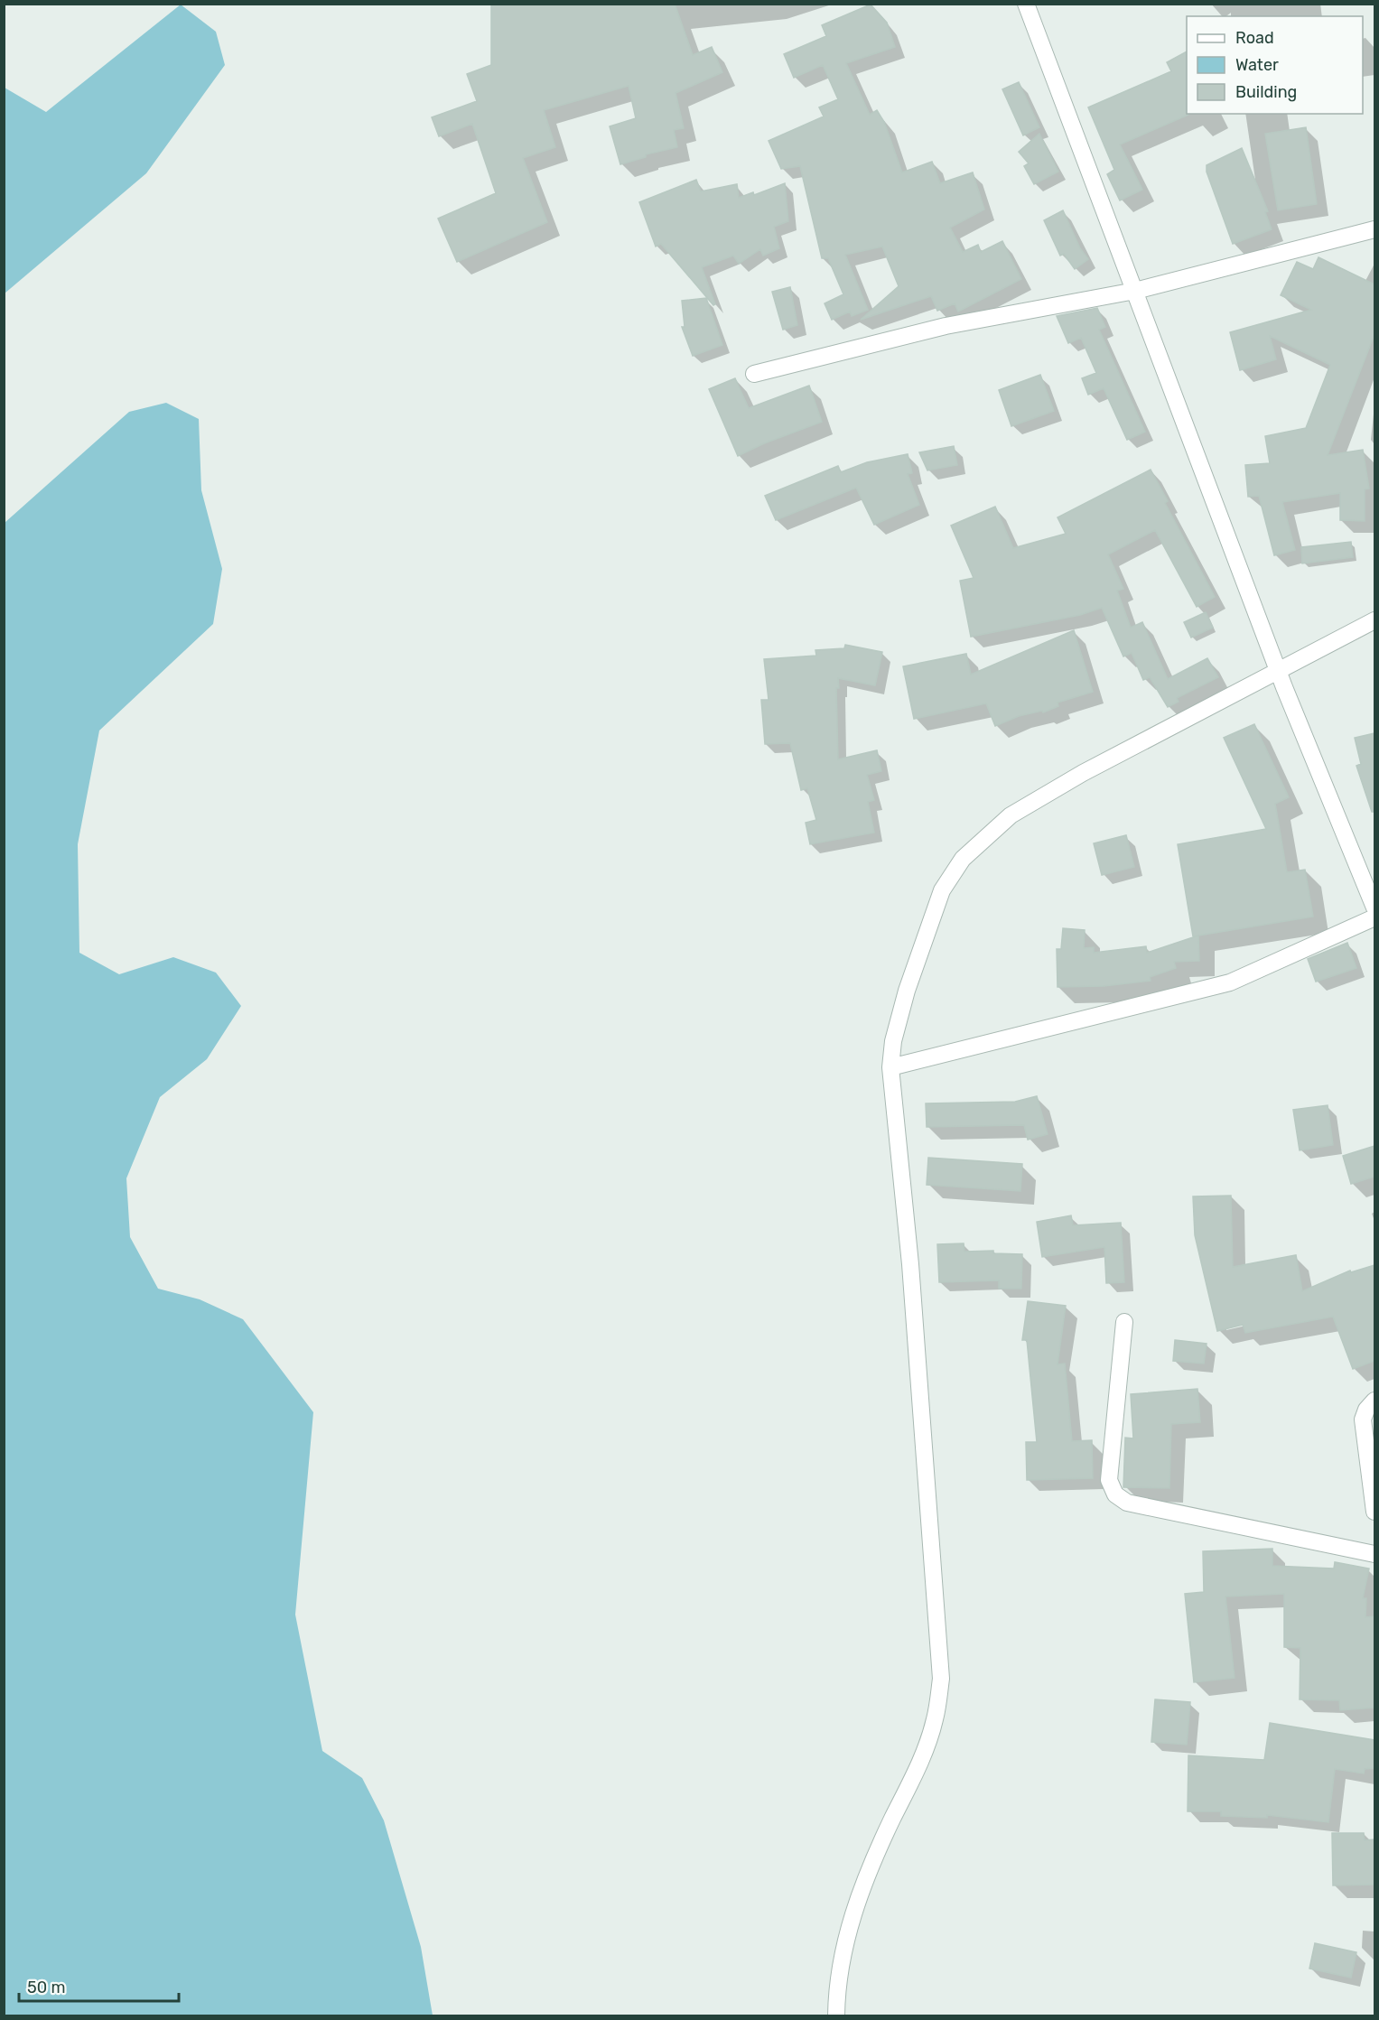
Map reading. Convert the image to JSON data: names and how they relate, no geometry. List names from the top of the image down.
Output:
{
  "legend": ["Road", "Water", "Building"],
  "scale_bar": "50 m"
}
